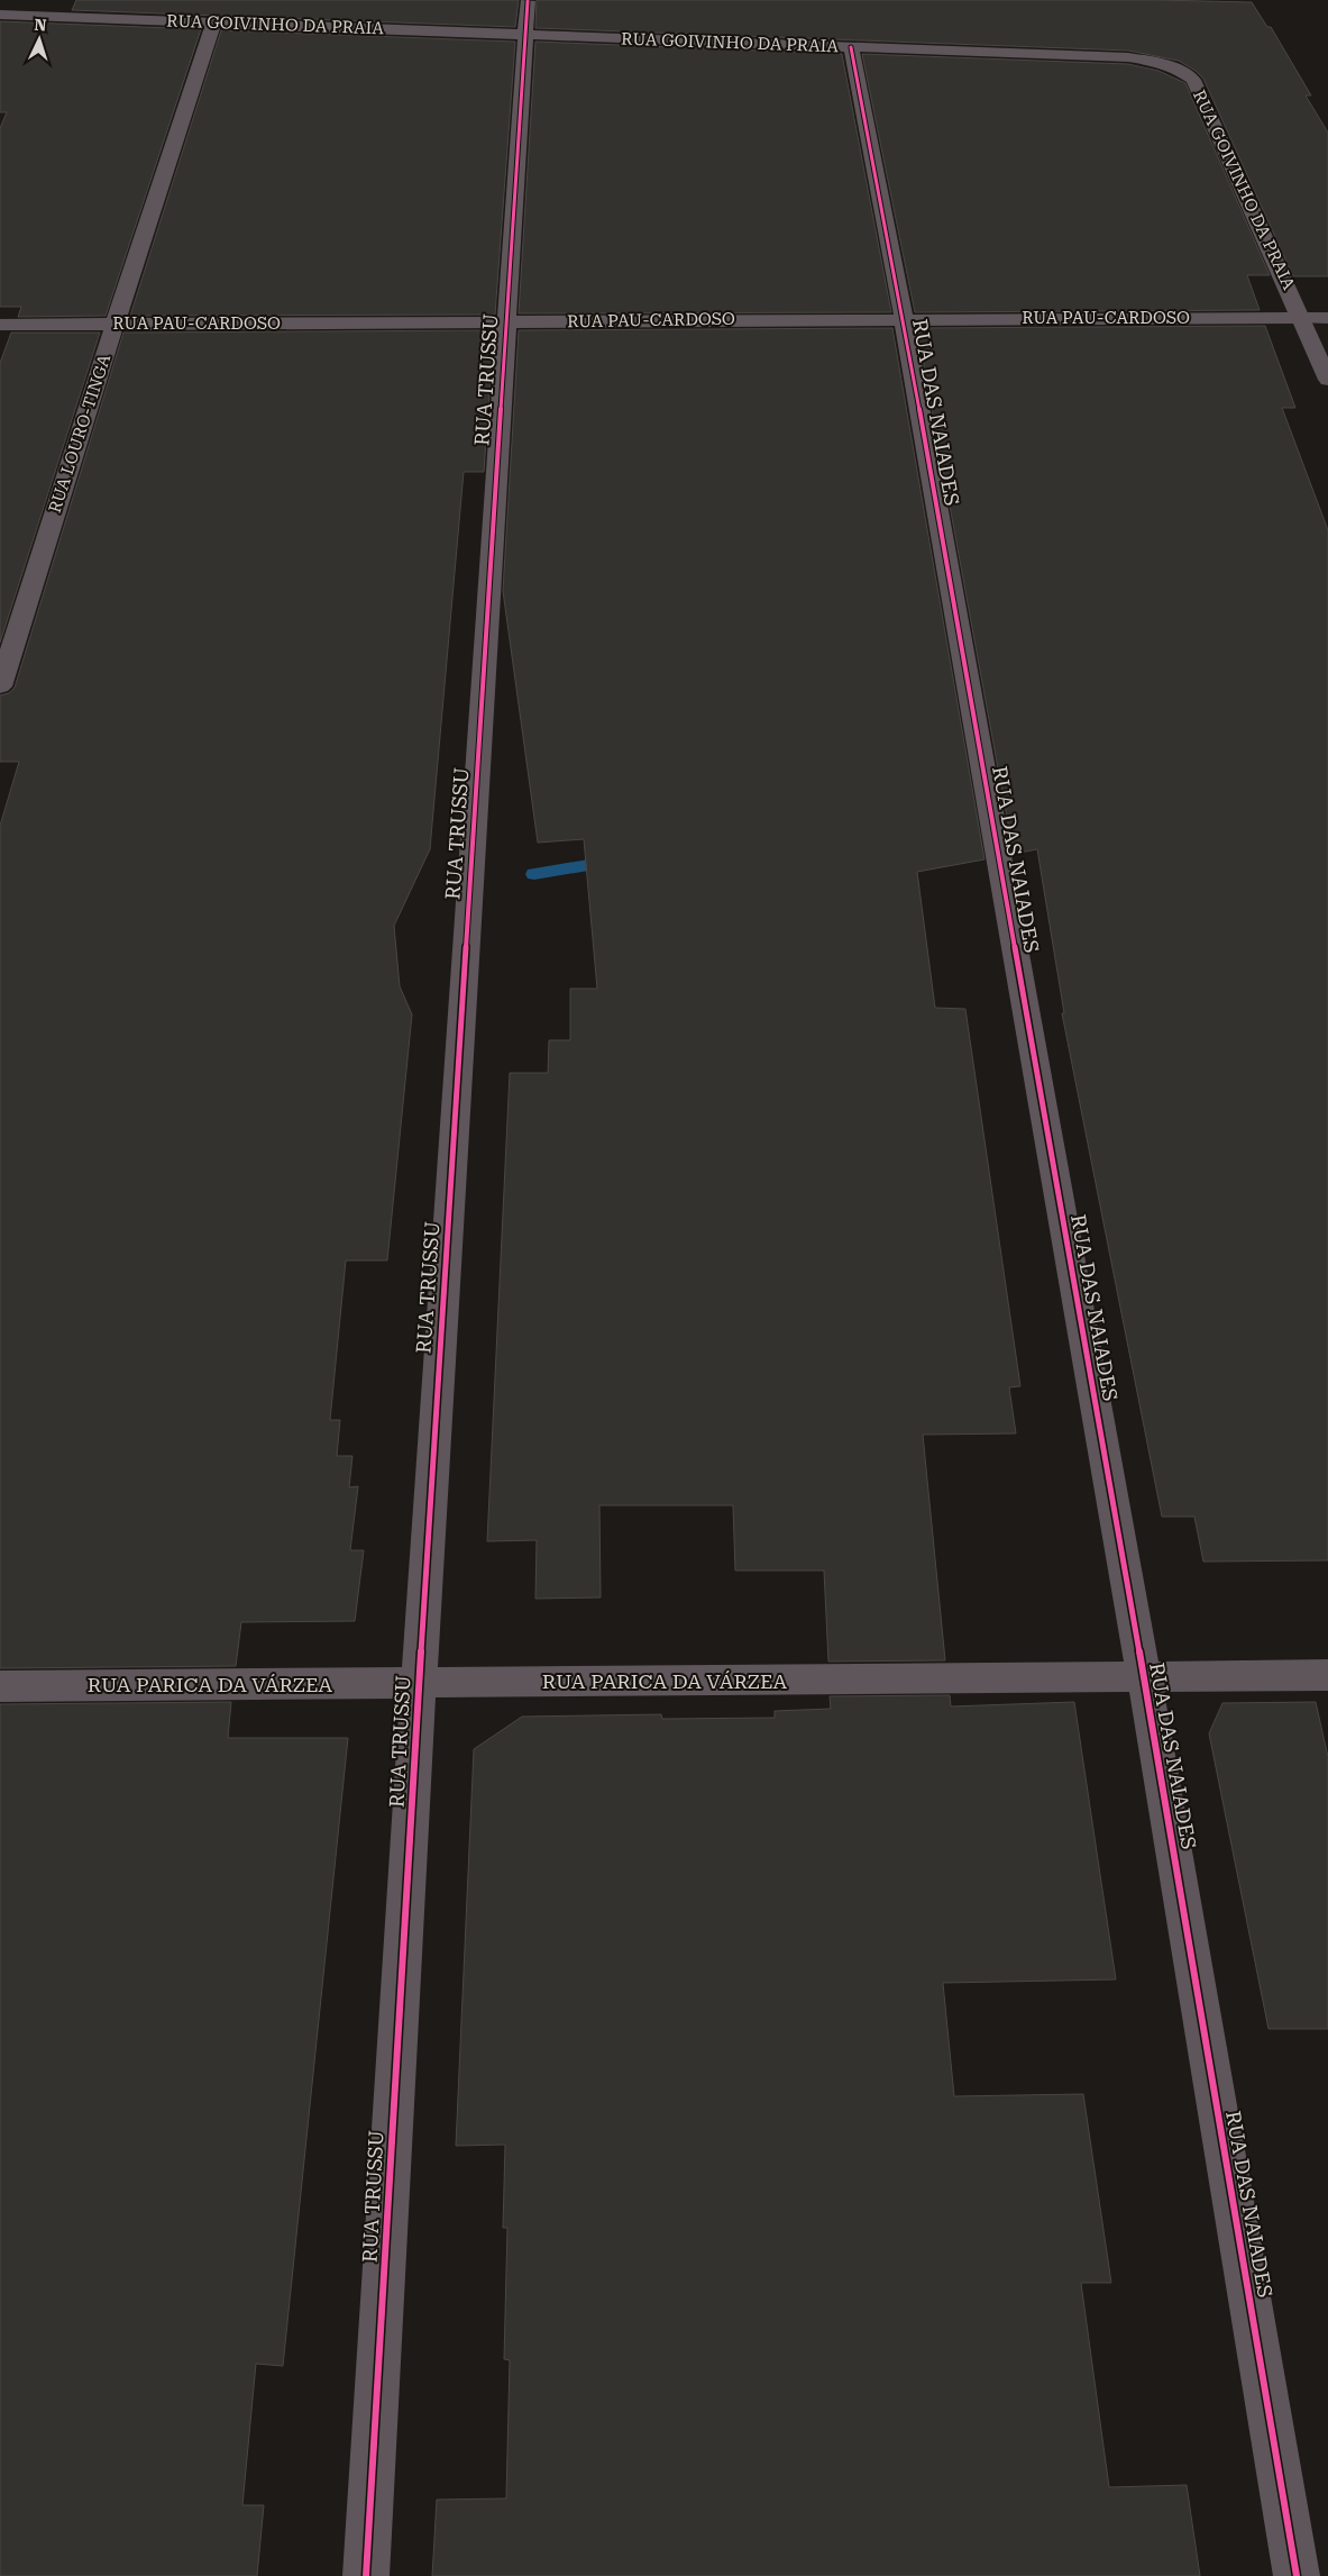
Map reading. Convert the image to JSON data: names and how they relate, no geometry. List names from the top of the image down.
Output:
{
  "streets": {
    "street": [
      "RUA GOIVINHO DA PRAIA",
      "RUA PAU-CARDOSO",
      "RUA TRUSSU",
      "RUA DAS NAIADES",
      "RUA LOURO-TINGA",
      "RUA PARICA DA VÁRZEA"
    ]
  },
  "crossings": [
    ["RUA GOIVINHO DA PRAIA", "RUA PAU-CARDOSO"],
    ["RUA GOIVINHO DA PRAIA", "RUA TRUSSU"],
    ["RUA GOIVINHO DA PRAIA", "RUA DAS NAIADES"],
    ["RUA GOIVINHO DA PRAIA", "RUA LOURO-TINGA"],
    ["RUA PAU-CARDOSO", "RUA TRUSSU"],
    ["RUA PAU-CARDOSO", "RUA DAS NAIADES"],
    ["RUA PAU-CARDOSO", "RUA LOURO-TINGA"],
    ["RUA TRUSSU", "RUA PARICA DA VÁRZEA"],
    ["RUA DAS NAIADES", "RUA PARICA DA VÁRZEA"]
  ],
  "north": "top"
}
